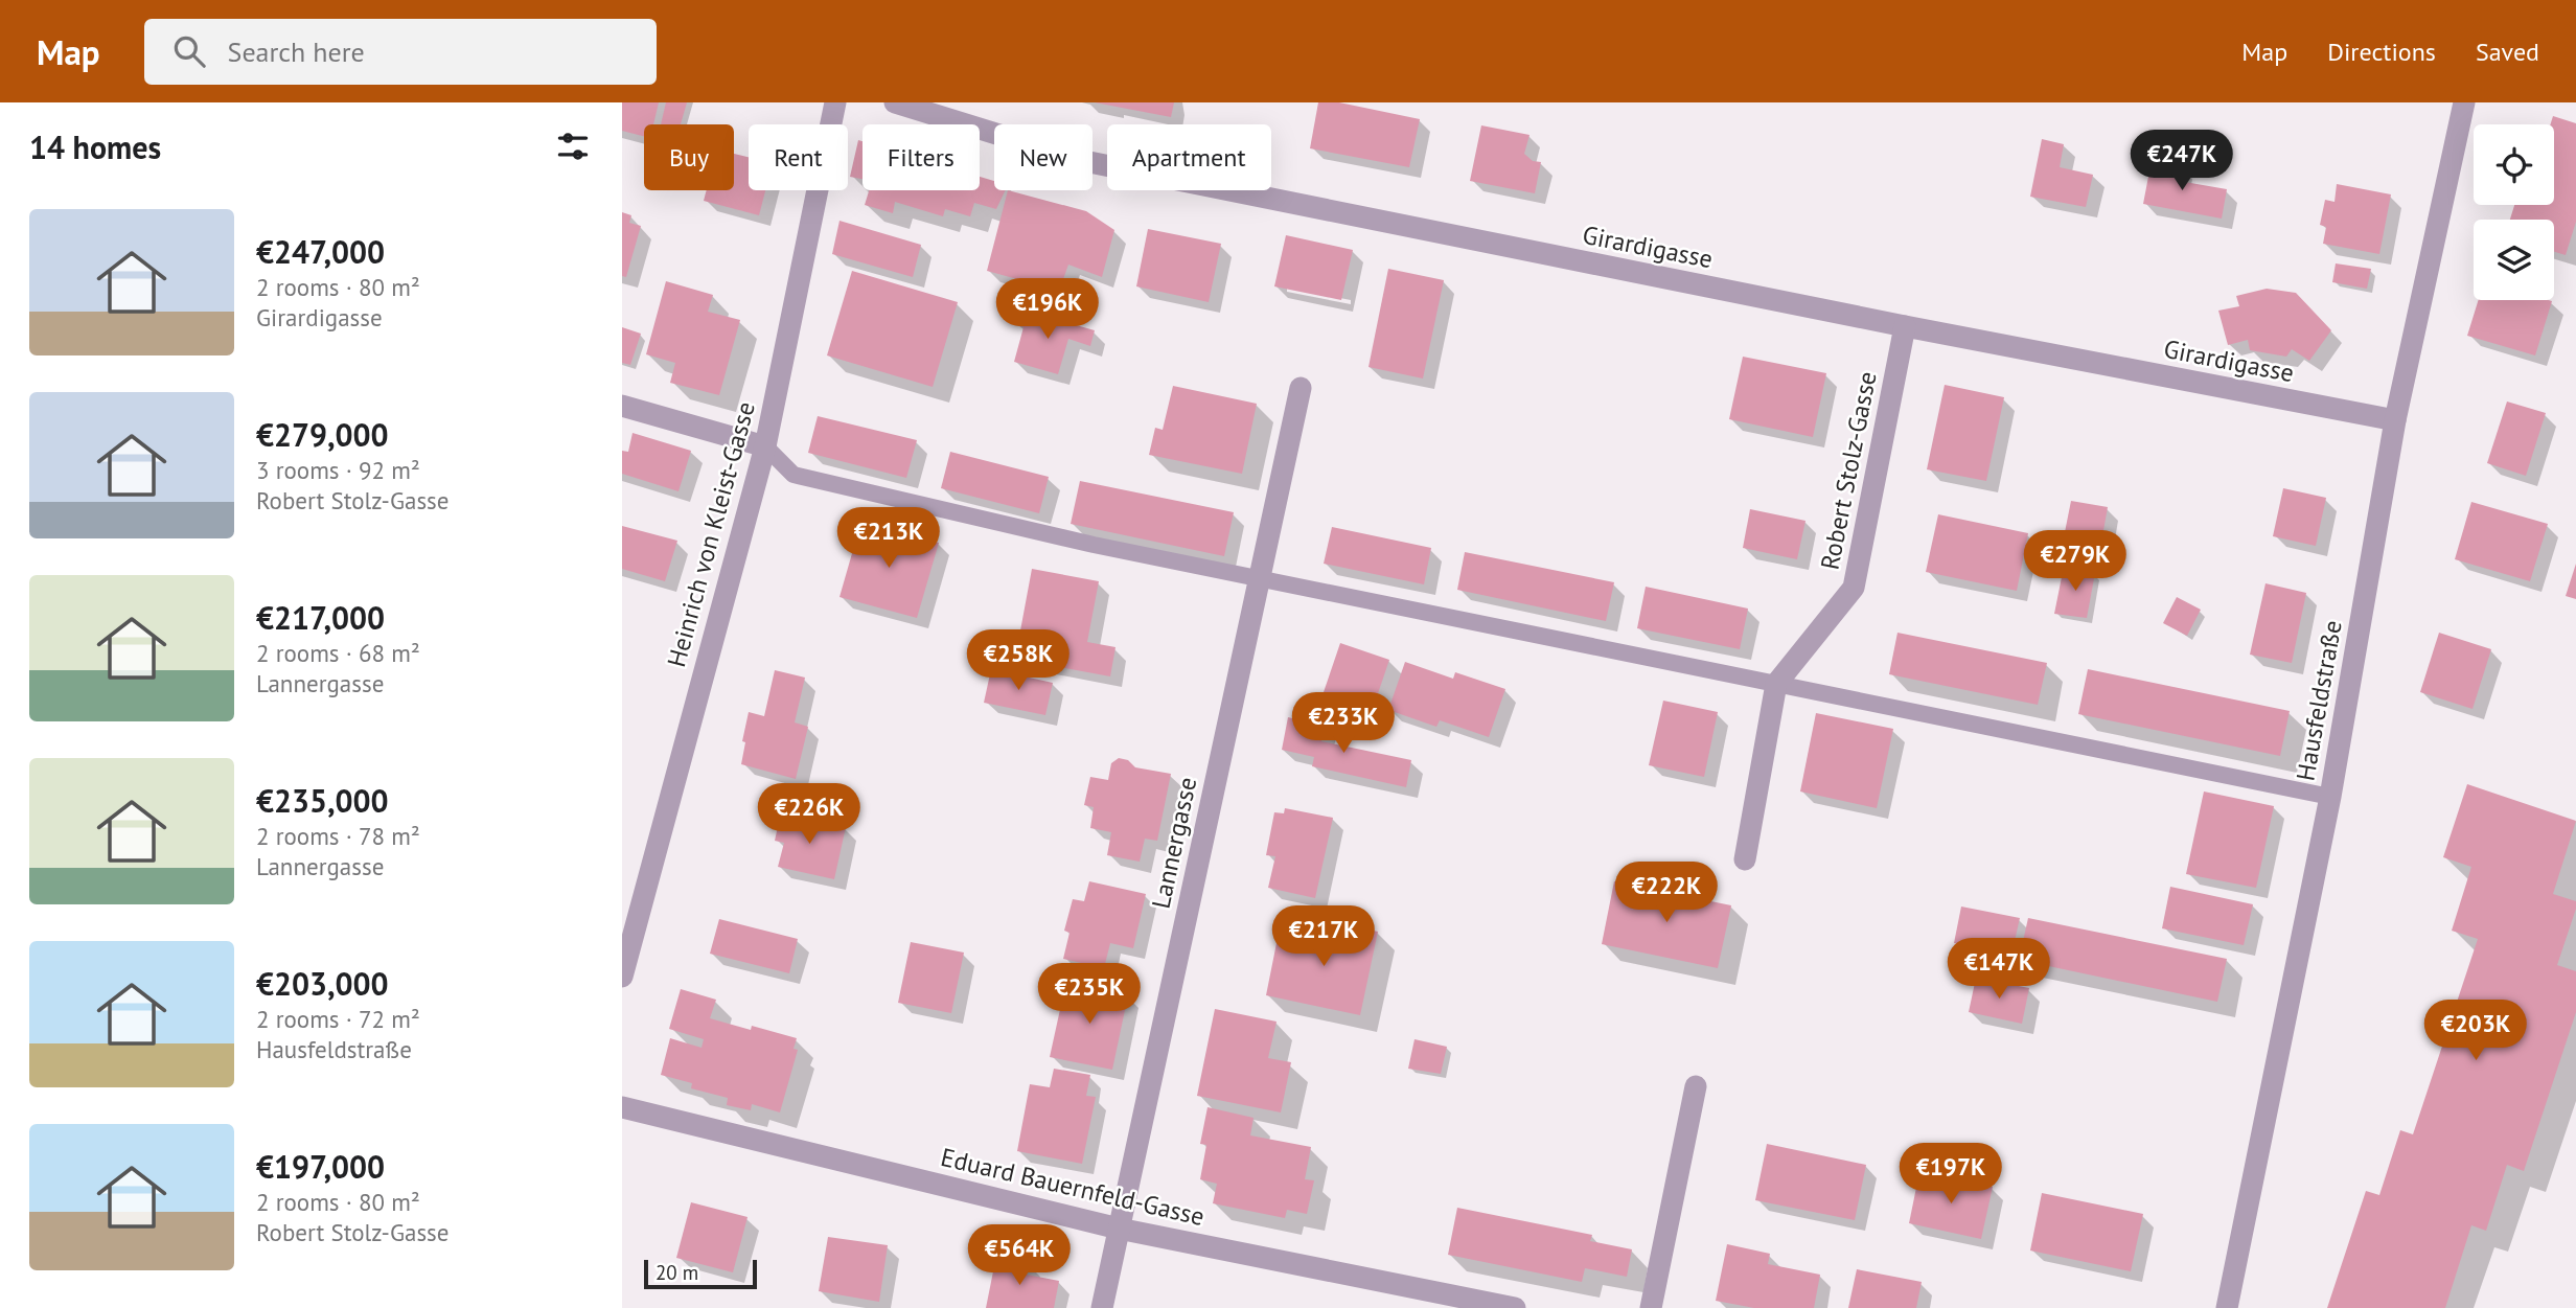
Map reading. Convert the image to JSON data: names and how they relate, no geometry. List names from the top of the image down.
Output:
{
  "streets": {
    "street": [
      "Girardigasse",
      "Robert Stolz-Gasse",
      "Heinrich von Kleist-Gasse",
      "Hausfeldstraße",
      "Lannergasse",
      "Eduard Bauernfeld-Gasse"
    ]
  },
  "crossings": [
    ["Girardigasse", "Robert Stolz-Gasse"],
    ["Girardigasse", "Hausfeldstraße"],
    ["Lannergasse", "Eduard Bauernfeld-Gasse"]
  ],
  "scale_bar": "20 m",
  "page": {
    "header": "Map",
    "search": "Search here",
    "nav": ["Map", "Directions", "Saved"],
    "heading": "14 homes",
    "chip": [
      "Buy",
      "Rent",
      "Filters",
      "New",
      "Apartment"
    ],
    "price": [
      "€247K",
      "€196K",
      "€213K",
      "€279K",
      "€258K",
      "€233K",
      "€226K",
      "€222K",
      "€217K",
      "€147K",
      "€235K",
      "€203K",
      "€197K",
      "€564K"
    ],
    "list": [
      {
        "name": "€247,000",
        "note": "2 rooms · 80 m² · Girardigasse"
      },
      {
        "name": "€279,000",
        "note": "3 rooms · 92 m² · Robert Stolz-Gasse"
      },
      {
        "name": "€217,000",
        "note": "2 rooms · 68 m² · Lannergasse"
      },
      {
        "name": "€235,000",
        "note": "2 rooms · 78 m² · Lannergasse"
      },
      {
        "name": "€203,000",
        "note": "2 rooms · 72 m² · Hausfeldstraße"
      },
      {
        "name": "€197,000",
        "note": "2 rooms · 80 m² · Robert Stolz-Gasse"
      }
    ],
    "scale": "20 m"
  }
}
